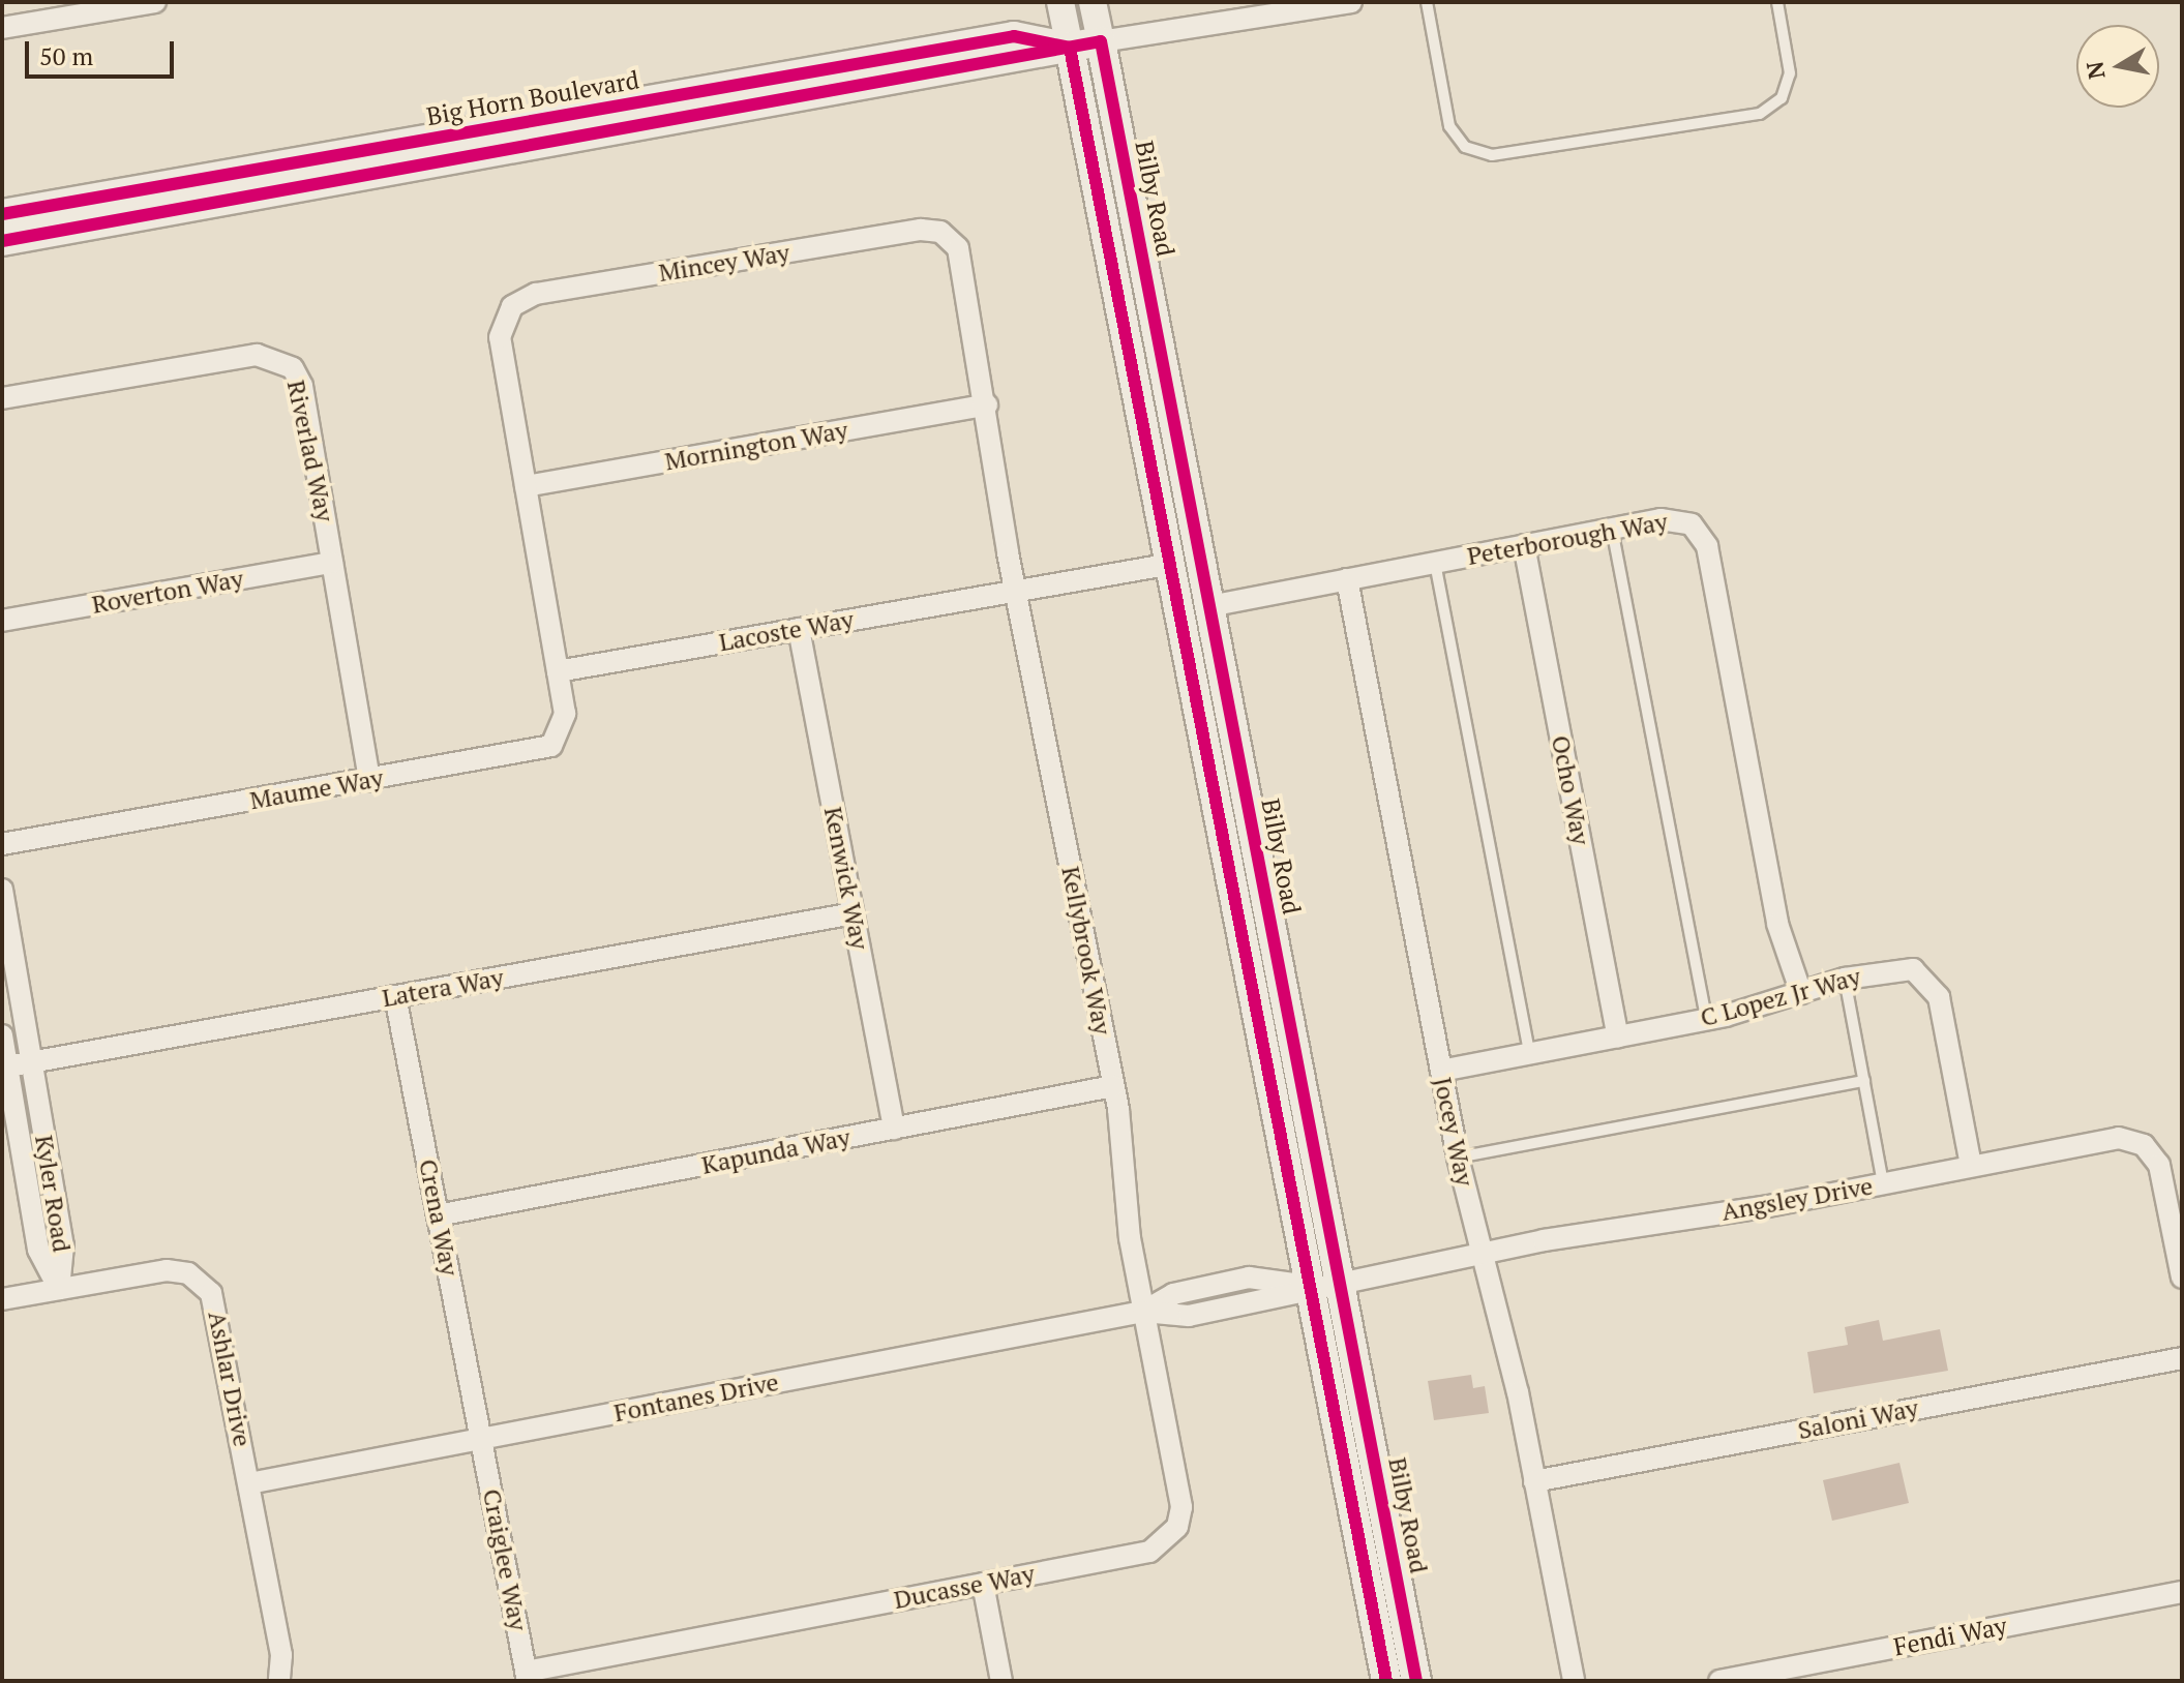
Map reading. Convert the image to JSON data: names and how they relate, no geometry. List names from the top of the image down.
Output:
{
  "streets": {
    "main road": ["Big Horn Boulevard", "Bilby Road"],
    "street": [
      "Mincey Way",
      "Mornington Way",
      "Riverlad Way",
      "Peterborough Way",
      "Roverton Way",
      "Lacoste Way",
      "Maume Way",
      "Ocho Way",
      "Kenwick Way",
      "Kellybrook Way",
      "Latera Way",
      "C Lopez Jr Way",
      "Jocey Way",
      "Kapunda Way",
      "Kyler Road",
      "Angsley Drive",
      "Crena Way",
      "Ashlar Drive",
      "Fontanes Drive",
      "Saloni Way",
      "Craiglee Way",
      "Ducasse Way",
      "Fendi Way"
    ]
  },
  "crossings": [
    ["Big Horn Boulevard", "Bilby Road"],
    ["Bilby Road", "Peterborough Way"],
    ["Bilby Road", "Lacoste Way"],
    ["Bilby Road", "Angsley Drive"],
    ["Bilby Road", "Fontanes Drive"],
    ["Mincey Way", "Mornington Way"],
    ["Mincey Way", "Lacoste Way"],
    ["Mincey Way", "Maume Way"],
    ["Mincey Way", "Kellybrook Way"],
    ["Riverlad Way", "Roverton Way"],
    ["Riverlad Way", "Maume Way"],
    ["Peterborough Way", "Ocho Way"],
    ["Peterborough Way", "C Lopez Jr Way"],
    ["Peterborough Way", "Jocey Way"],
    ["Lacoste Way", "Maume Way"],
    ["Lacoste Way", "Kenwick Way"],
    ["Lacoste Way", "Kellybrook Way"],
    ["Ocho Way", "C Lopez Jr Way"],
    ["Kenwick Way", "Latera Way"],
    ["Kenwick Way", "Kapunda Way"],
    ["Kellybrook Way", "Kapunda Way"],
    ["Kellybrook Way", "Fontanes Drive"],
    ["Kellybrook Way", "Ducasse Way"],
    ["Latera Way", "Kyler Road"],
    ["Latera Way", "Crena Way"],
    ["C Lopez Jr Way", "Jocey Way"],
    ["C Lopez Jr Way", "Angsley Drive"],
    ["Jocey Way", "Angsley Drive"],
    ["Jocey Way", "Saloni Way"],
    ["Kapunda Way", "Crena Way"],
    ["Kyler Road", "Ashlar Drive"],
    ["Angsley Drive", "Fontanes Drive"],
    ["Crena Way", "Fontanes Drive"],
    ["Crena Way", "Craiglee Way"],
    ["Ashlar Drive", "Fontanes Drive"],
    ["Fontanes Drive", "Craiglee Way"],
    ["Fontanes Drive", "Ducasse Way"],
    ["Craiglee Way", "Ducasse Way"]
  ],
  "scale_bar": "50 m",
  "north": "left"
}
